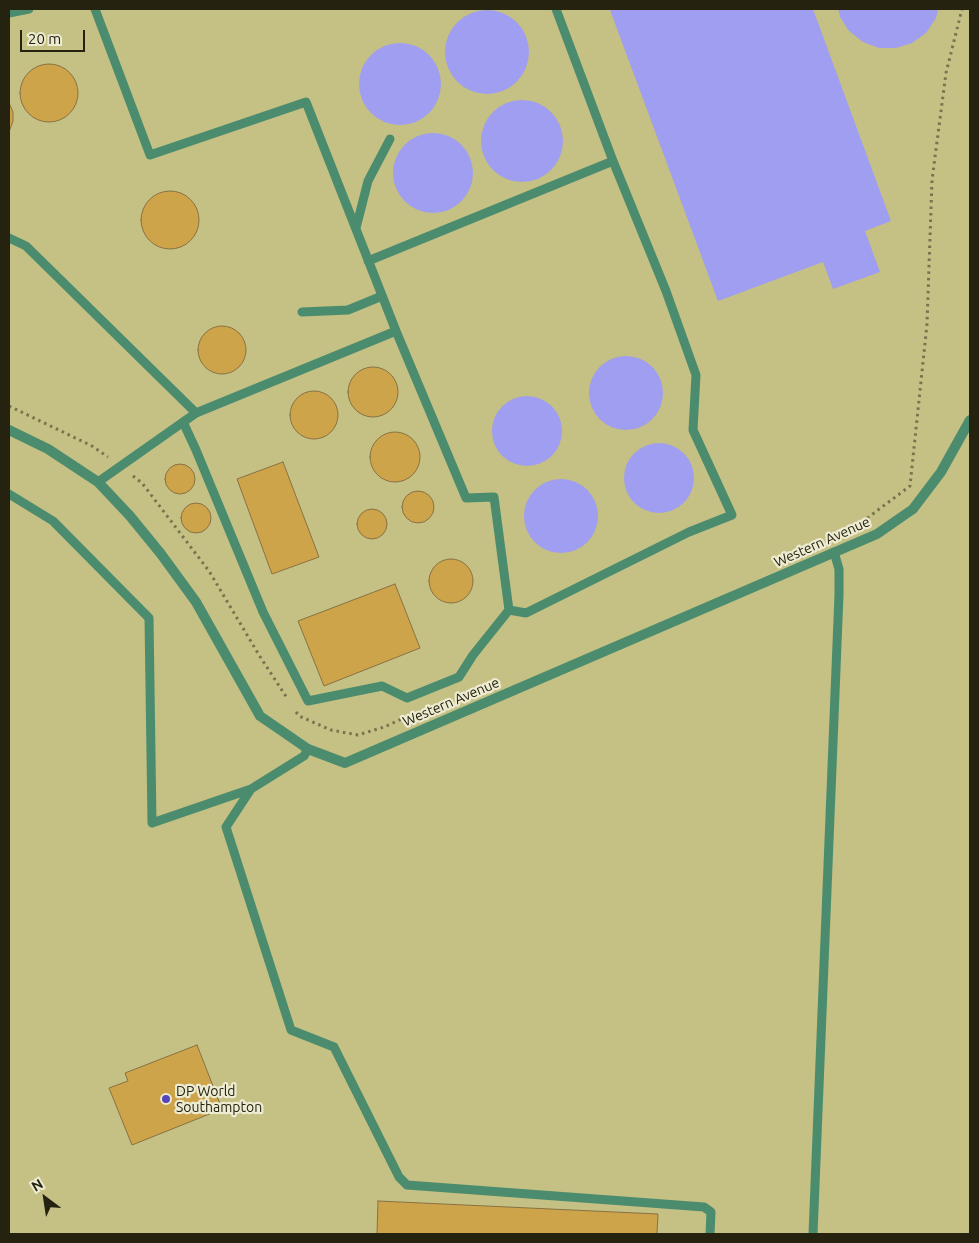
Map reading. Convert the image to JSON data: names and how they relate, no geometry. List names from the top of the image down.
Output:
{
  "streets": {
    "street": ["Western Avenue"]
  },
  "places": ["DP World Southampton"],
  "scale_bar": "20 m",
  "north": "top left"
}
